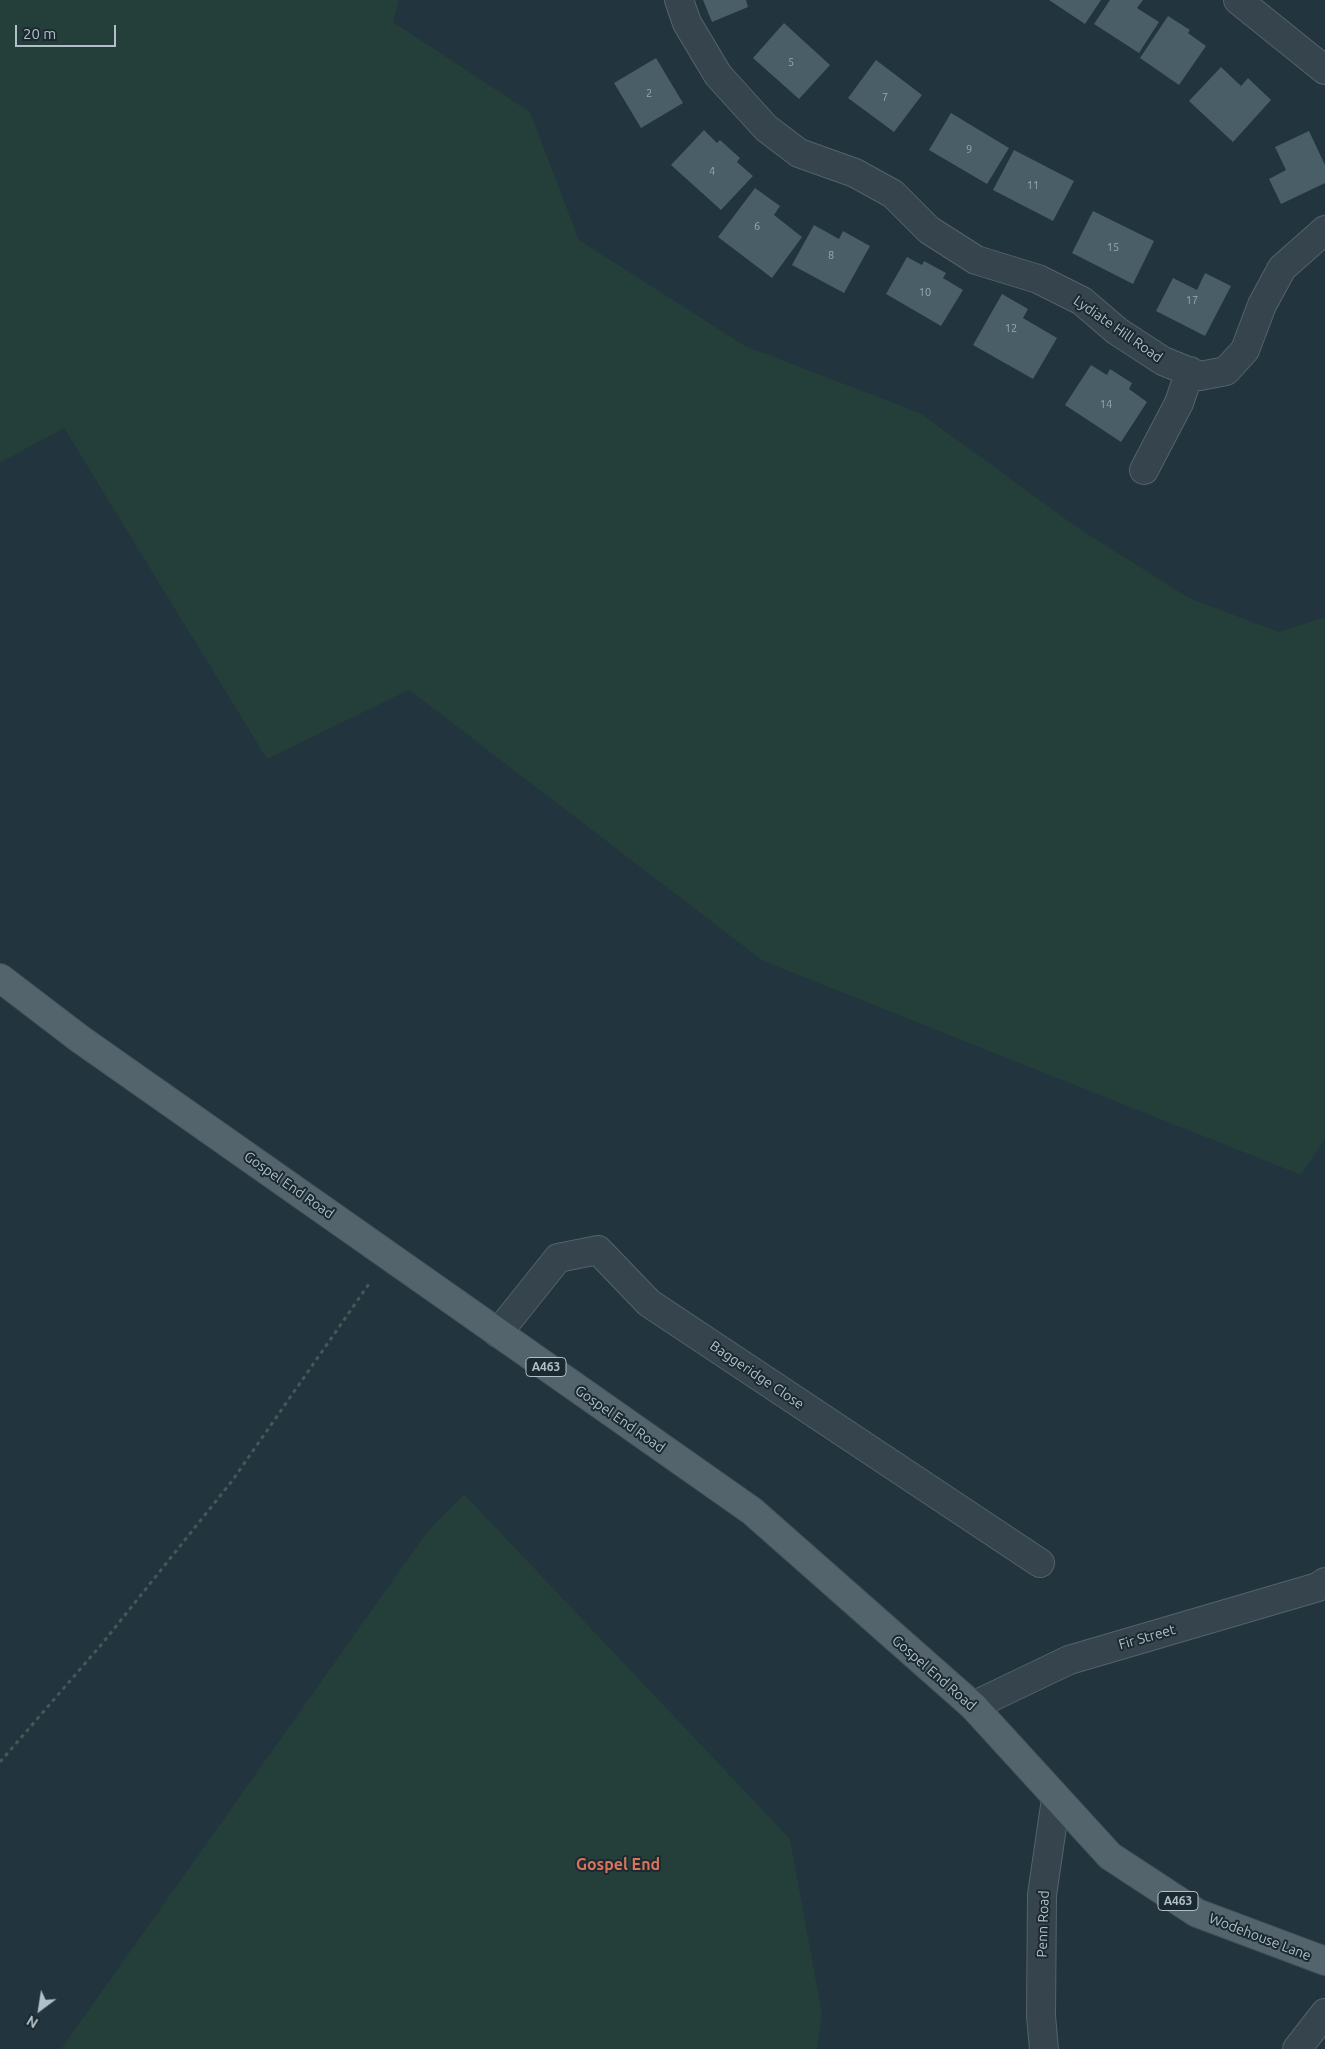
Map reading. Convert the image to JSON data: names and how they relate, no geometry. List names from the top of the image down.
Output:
{
  "streets": {
    "main road": ["Gospel End Road", "A463", "Wodehouse Lane"],
    "street": [
      "Lydiate Hill Road",
      "Baggeridge Close",
      "Fir Street",
      "Penn Road"
    ]
  },
  "crossings": [
    ["Gospel End Road", "Baggeridge Close"],
    ["Gospel End Road", "Fir Street"],
    ["Gospel End Road", "Penn Road"],
    ["Gospel End Road", "Wodehouse Lane"],
    ["Penn Road", "Wodehouse Lane"]
  ],
  "districts": ["Gospel End"],
  "house_numbers": [
    "5",
    "2",
    "7",
    "9",
    "4",
    "11",
    "6",
    "15",
    "8",
    "10",
    "17",
    "12",
    "14"
  ],
  "scale_bar": "20 m",
  "north": "bottom left"
}
